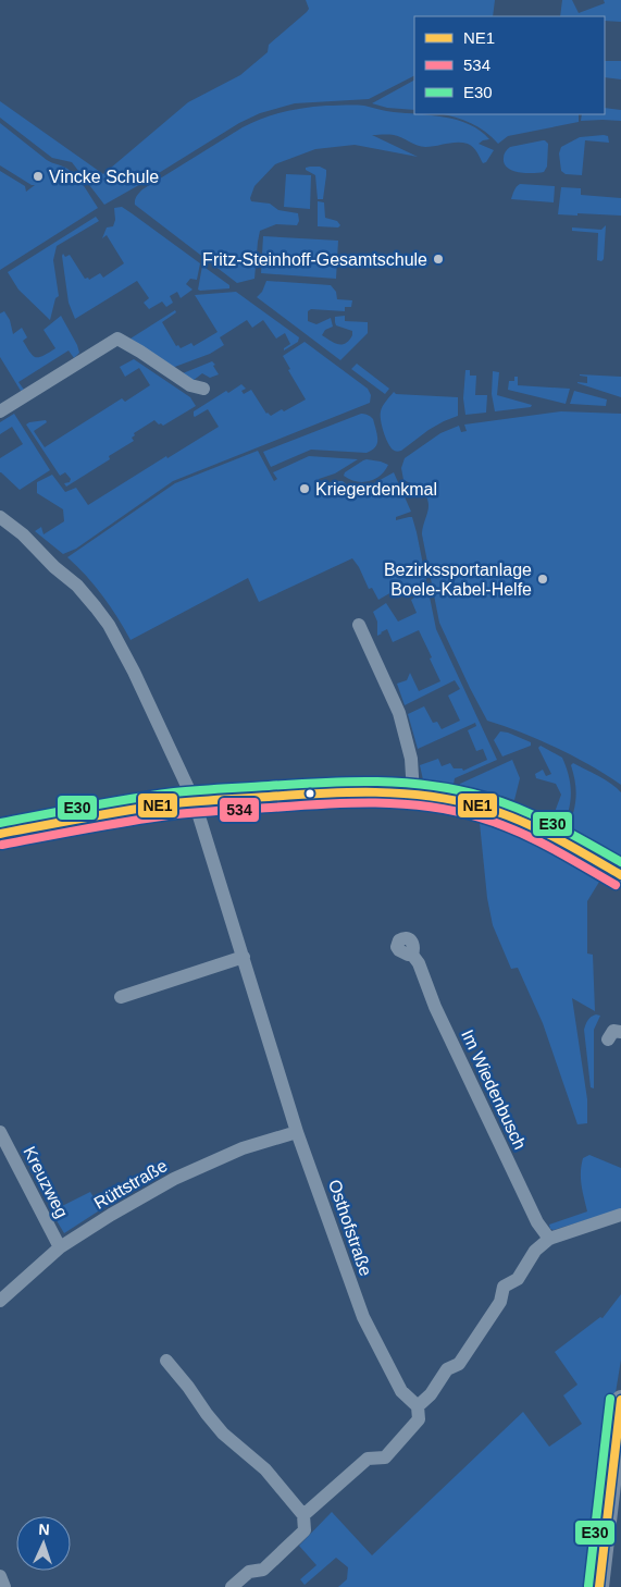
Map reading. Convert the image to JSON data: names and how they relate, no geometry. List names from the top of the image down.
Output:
{
  "streets": {
    "street": [
      "Im Wiedenbusch",
      "Kreuzweg",
      "Rüttstraße",
      "Osthofstraße"
    ]
  },
  "crossings": [
    ["Kreuzweg", "Rüttstraße"],
    ["Rüttstraße", "Osthofstraße"]
  ],
  "places": [
    "Vincke Schule",
    "Fritz-Steinhoff-Gesamtschule",
    "Kriegerdenkmal",
    "Bezirkssportanlage Boele-Kabel-Helfe"
  ],
  "lines": ["transit line E30", "transit line NE1", "transit line 534"],
  "legend": ["NE1", "534", "E30"],
  "north": "top"
}
